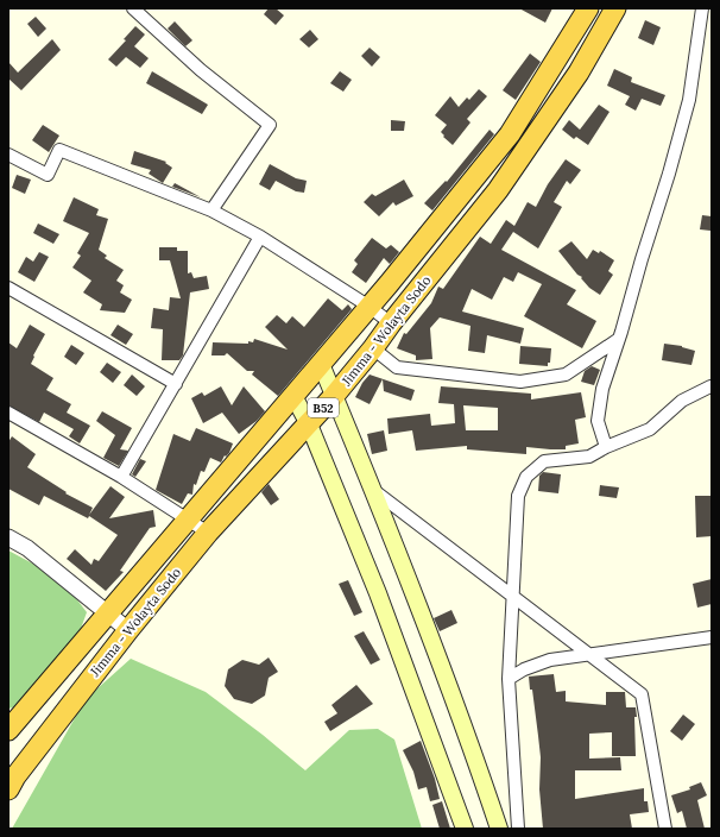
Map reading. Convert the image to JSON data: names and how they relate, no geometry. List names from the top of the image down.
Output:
{
  "streets": {
    "highway": ["Jimma - Wolayta Sodo", "B52"]
  }
}
